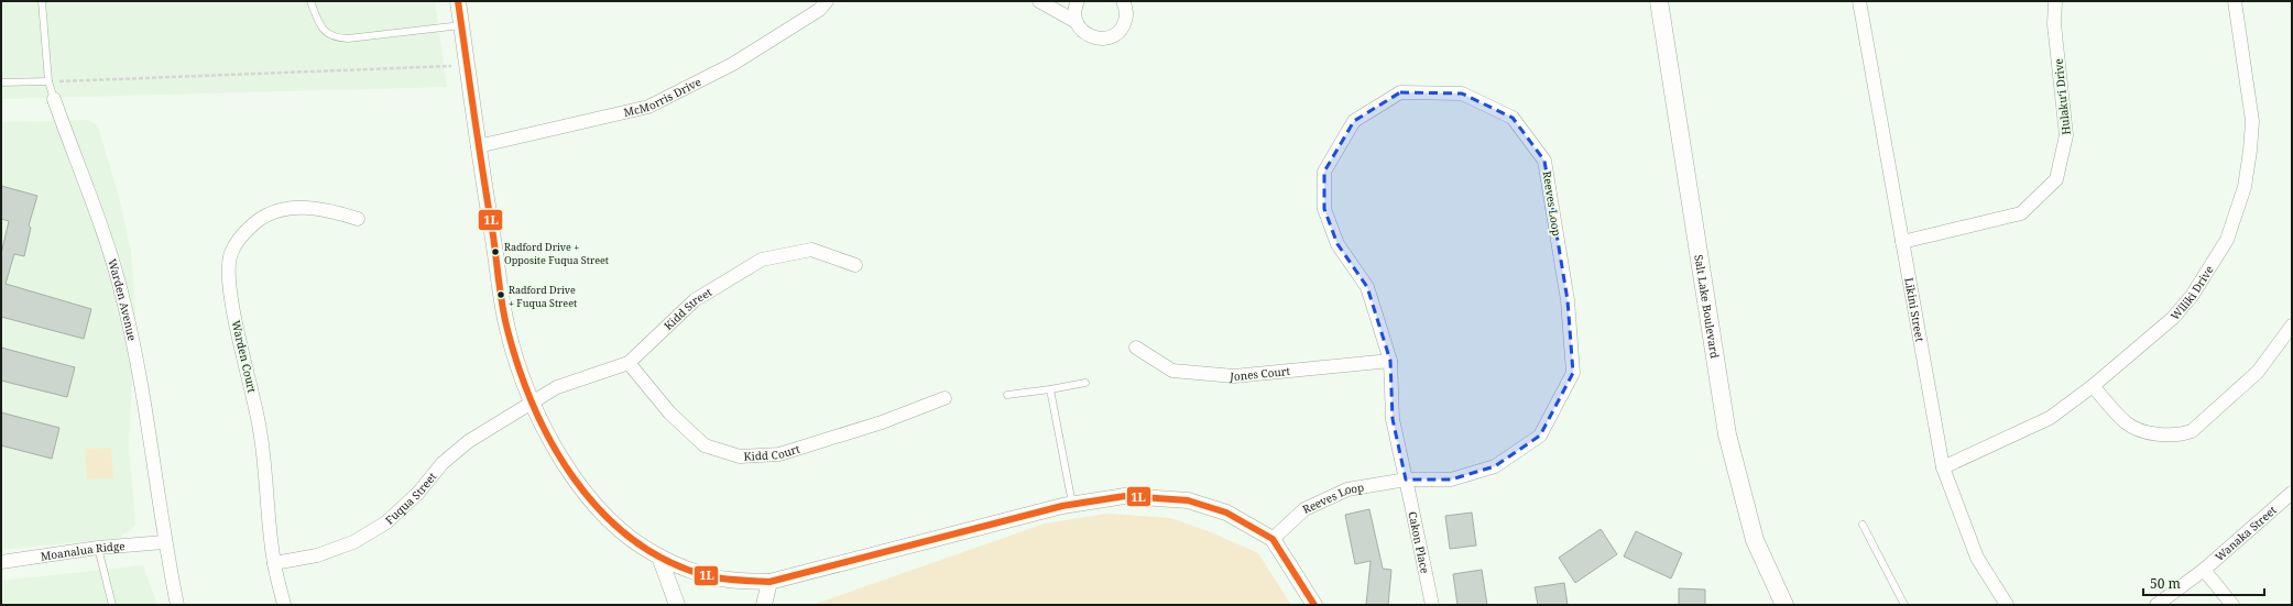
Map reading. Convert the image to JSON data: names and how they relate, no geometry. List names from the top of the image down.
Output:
{
  "streets": {
    "main road": ["Salt Lake Boulevard"],
    "street": [
      "McMorris Drive",
      "Hulakuʻi Drive",
      "Reeves Loop",
      "Wiliki Drive",
      "Warden Avenue",
      "Kidd Street",
      "Likini Street",
      "Warden Court",
      "Jones Court",
      "Kidd Court",
      "Fuqua Street",
      "Wanaka Street",
      "Cakon Place",
      "Moanalua Ridge"
    ]
  },
  "crossings": [
    ["Hulakuʻi Drive", "Likini Street"],
    ["Reeves Loop", "Jones Court"],
    ["Reeves Loop", "Cakon Place"],
    ["Wiliki Drive", "Likini Street"],
    ["Warden Avenue", "Moanalua Ridge"],
    ["Kidd Street", "Kidd Court"],
    ["Kidd Street", "Fuqua Street"],
    ["Warden Court", "Fuqua Street"]
  ],
  "places": ["Radford Drive + Opposite Fuqua Street", "Radford Drive + Fuqua Street"],
  "lines": ["transit line 1L"],
  "scale_bar": "50 m"
}
